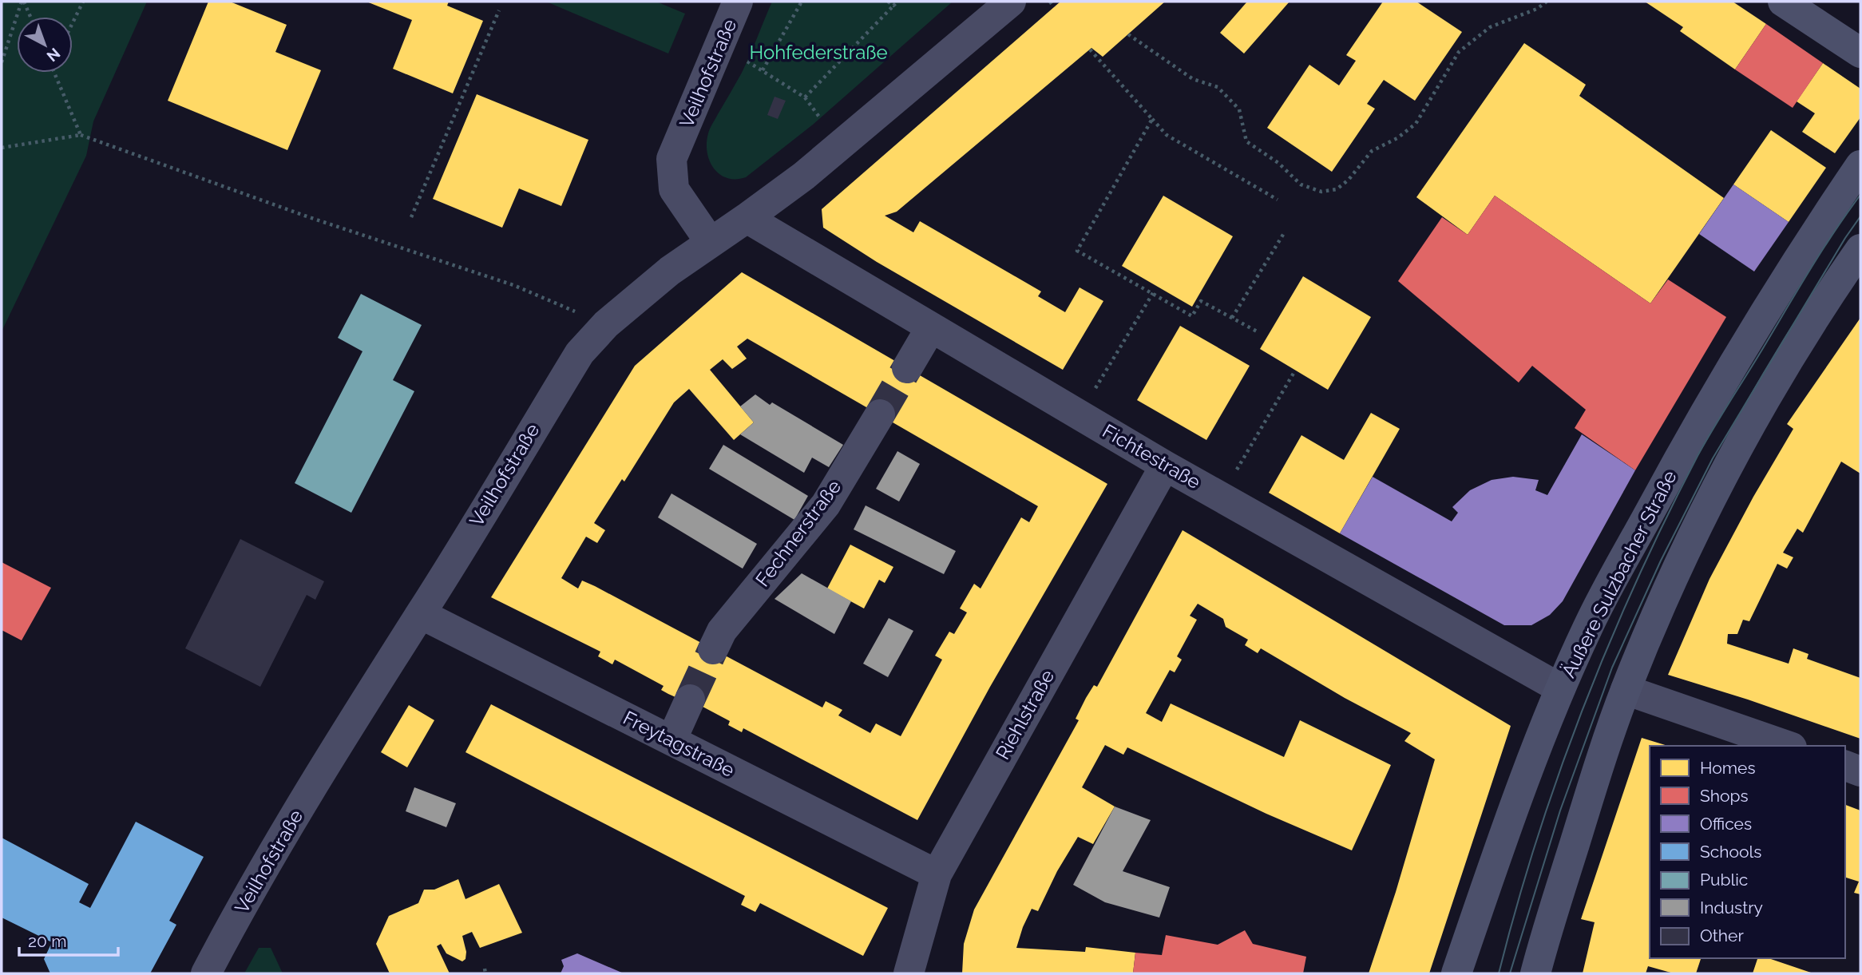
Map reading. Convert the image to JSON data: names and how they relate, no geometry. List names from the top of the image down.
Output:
{
  "streets": {
    "main road": ["Äußere Sulzbacher Straße"],
    "street": [
      "Veilhofstraße",
      "Fichtestraße",
      "Fechnerstraße",
      "Riehlstraße",
      "Freytagstraße"
    ]
  },
  "crossings": [
    ["Veilhofstraße", "Freytagstraße"],
    ["Fichtestraße", "Äußere Sulzbacher Straße"],
    ["Fichtestraße", "Riehlstraße"],
    ["Riehlstraße", "Freytagstraße"]
  ],
  "parks": ["Hohfederstraße"],
  "legend": [
    "Homes",
    "Shops",
    "Offices",
    "Schools",
    "Public",
    "Industry",
    "Other"
  ],
  "scale_bar": "20 m",
  "north": "bottom right"
}
